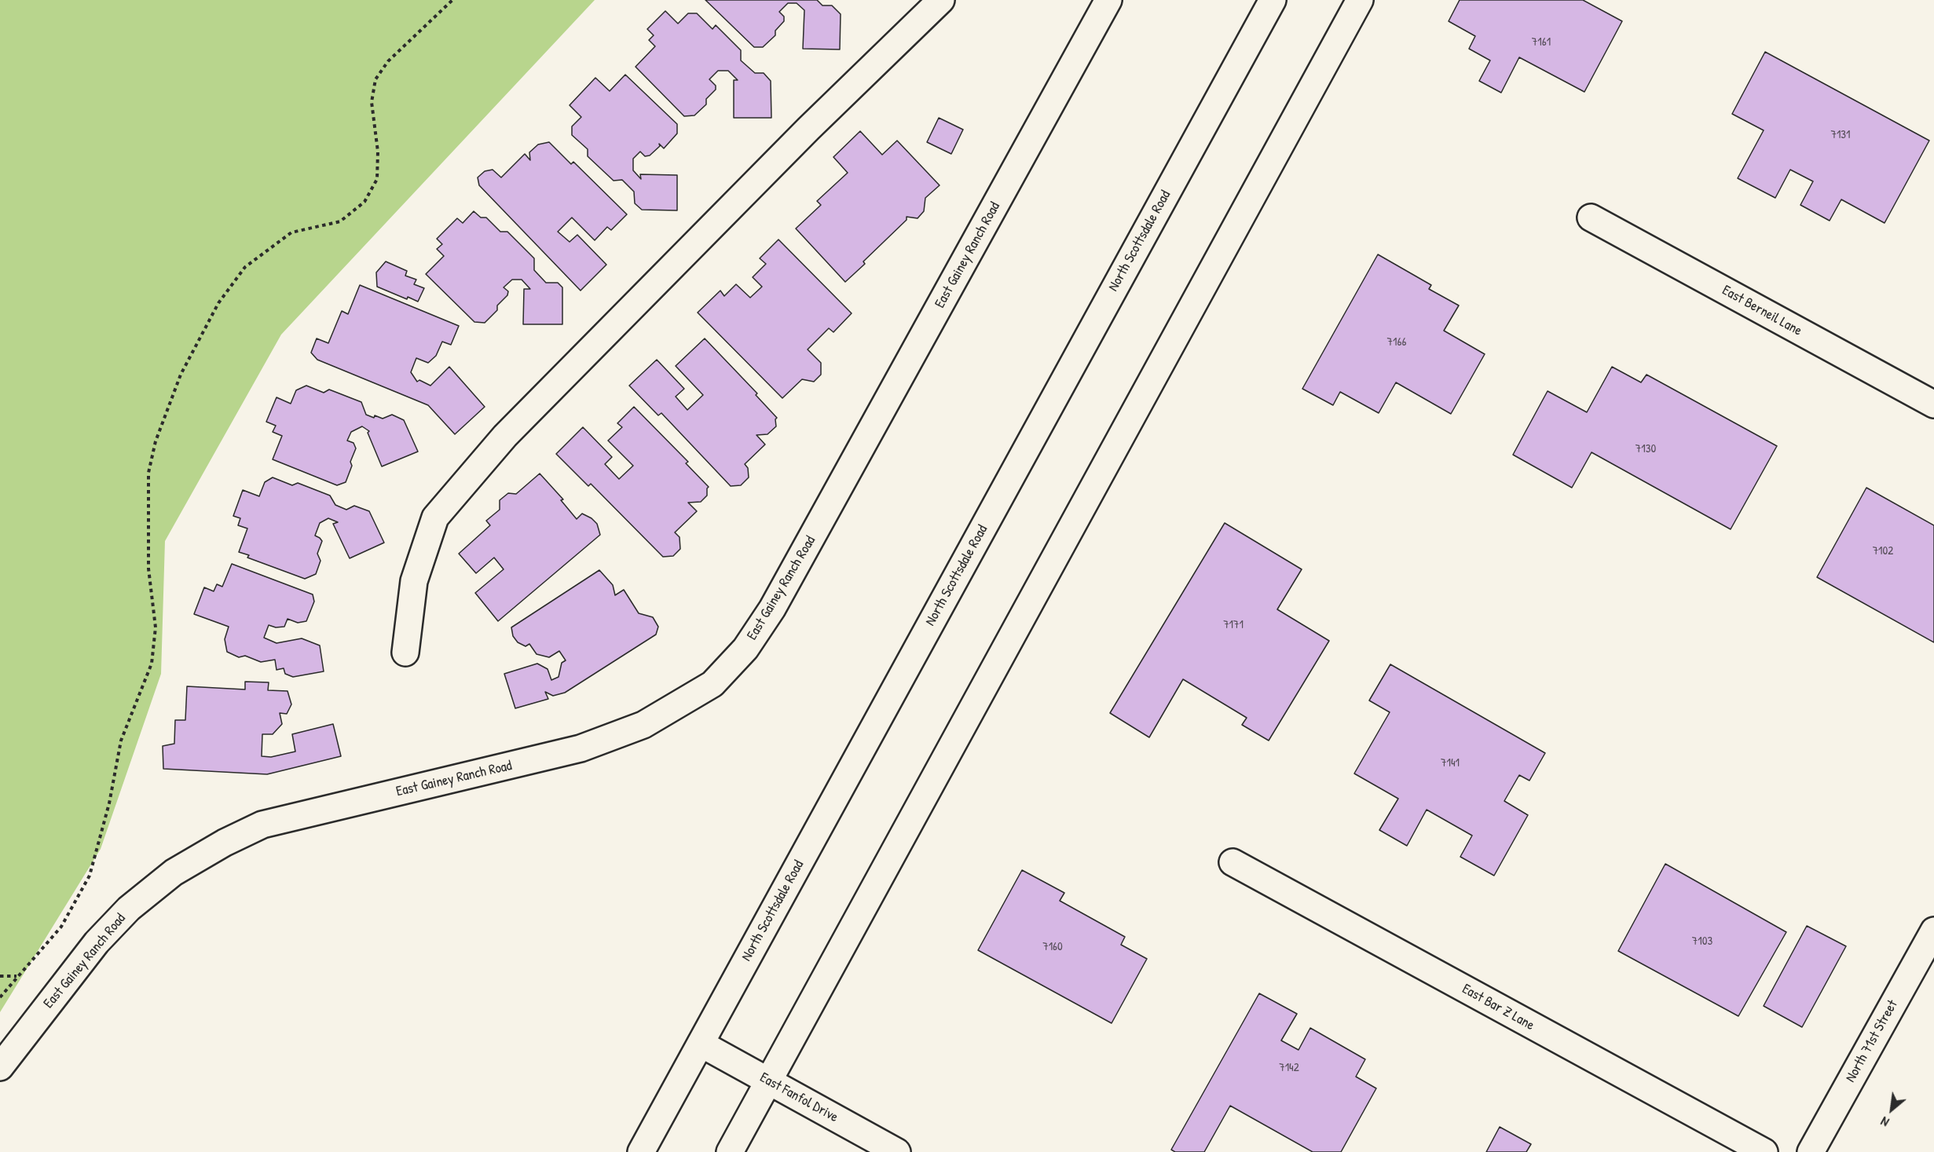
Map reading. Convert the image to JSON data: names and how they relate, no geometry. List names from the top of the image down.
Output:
{
  "streets": {
    "street": [
      "North Scottsdale Road",
      "East Gainey Ranch Road",
      "East Berneil Lane",
      "East Bar Z Lane",
      "North 71st Street",
      "East Fanfol Drive"
    ]
  },
  "crossings": [
    ["North Scottsdale Road", "East Fanfol Drive"]
  ],
  "house_numbers": [
    "7161",
    "7131",
    "7166",
    "7130",
    "7102",
    "7171",
    "7141",
    "7103",
    "7160",
    "7142"
  ],
  "north": "bottom left"
}
